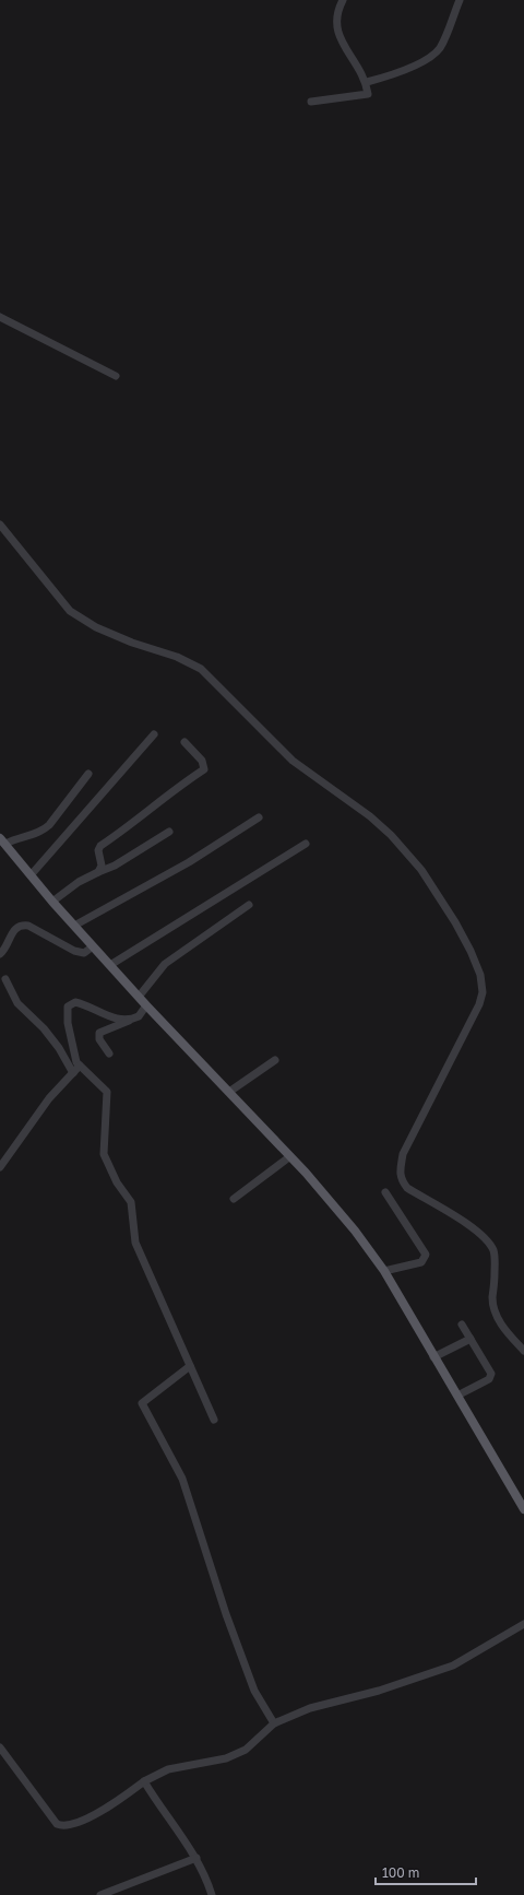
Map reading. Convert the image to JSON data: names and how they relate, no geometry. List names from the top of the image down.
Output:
{
  "scale_bar": "100 m"
}
